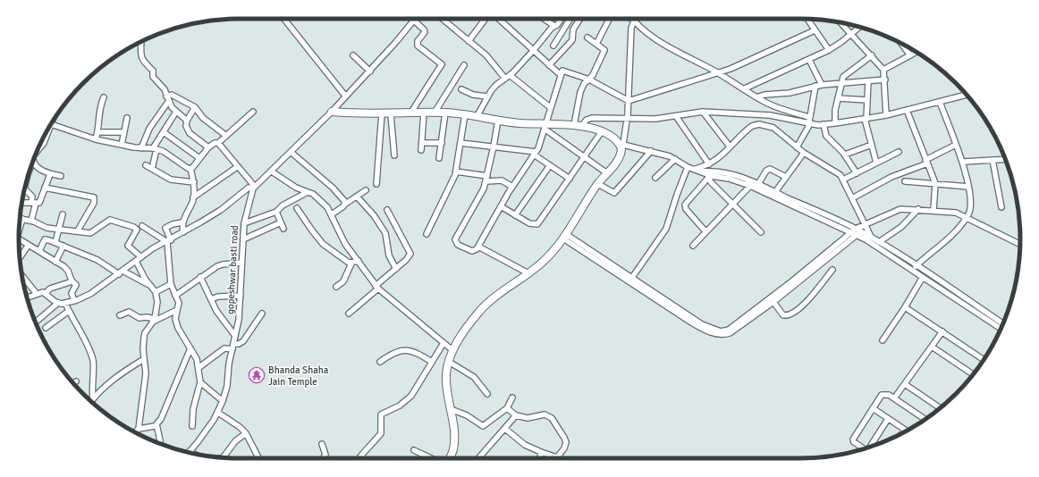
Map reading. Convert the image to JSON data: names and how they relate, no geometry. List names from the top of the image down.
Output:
{
  "streets": {
    "street": ["gopeshwar basti road"]
  },
  "places": {
    "temple": ["Bhanda Shaha Jain Temple"]
  }
}
